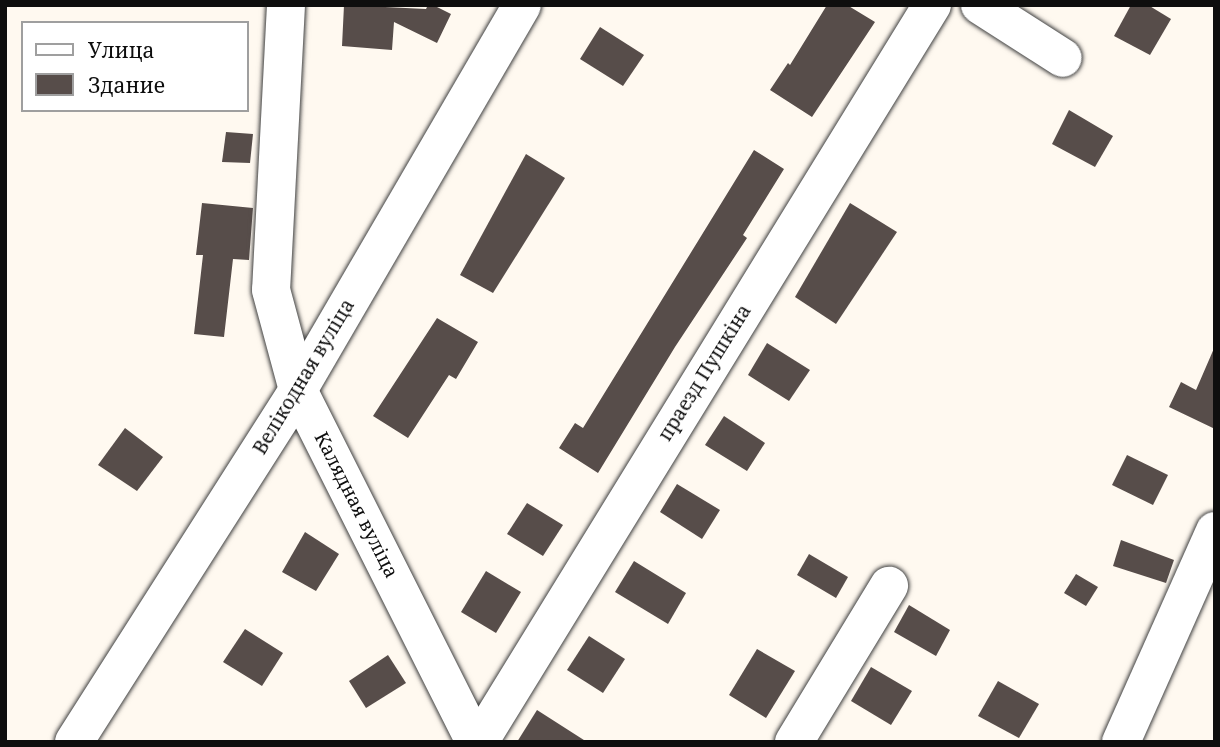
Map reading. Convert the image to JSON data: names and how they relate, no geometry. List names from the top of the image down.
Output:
{
  "streets": {
    "street": ["праезд Пушкіна", "Велікодная вуліца", "Калядная вуліца"]
  },
  "crossings": [
    ["праезд Пушкіна", "Калядная вуліца"],
    ["Велікодная вуліца", "Калядная вуліца"]
  ],
  "legend": ["Улица", "Здание"]
}
